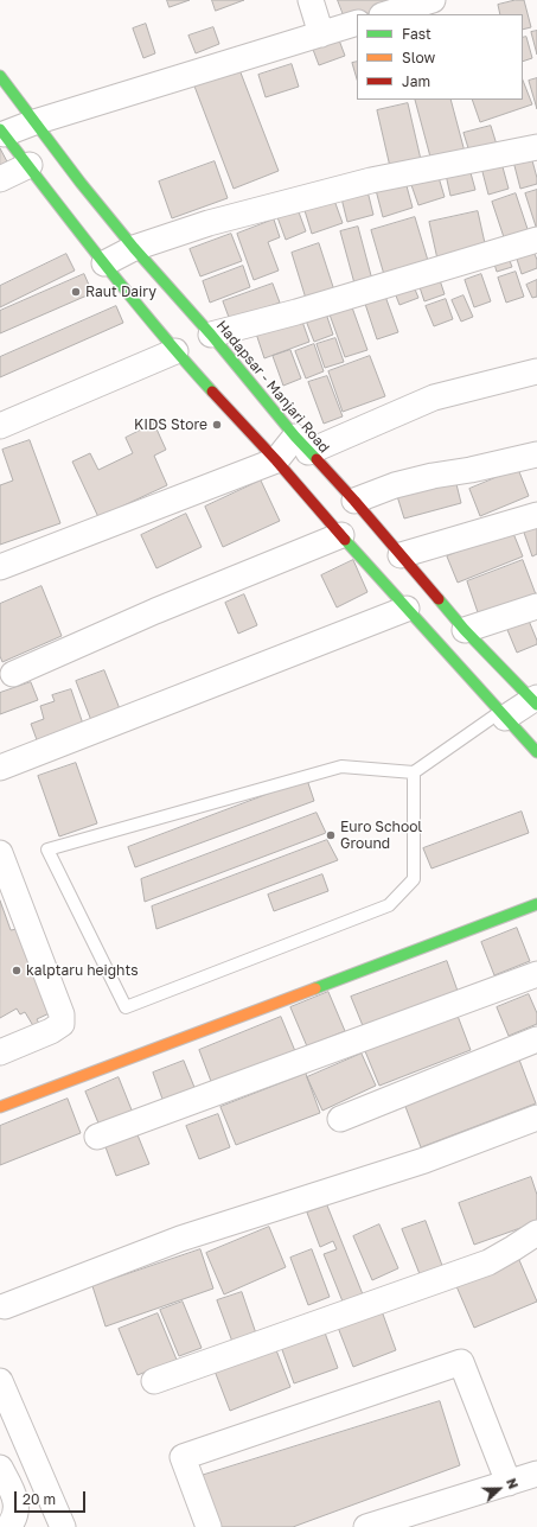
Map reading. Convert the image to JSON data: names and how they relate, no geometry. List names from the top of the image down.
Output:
{
  "streets": {
    "main road": ["Hadapsar - Manjari Road"]
  },
  "places": [
    "Raut Dairy",
    "KIDS Store",
    "Euro School Ground",
    "kalptaru heights"
  ],
  "legend": ["Fast", "Slow", "Jam"],
  "scale_bar": "20 m",
  "north": "right"
}
